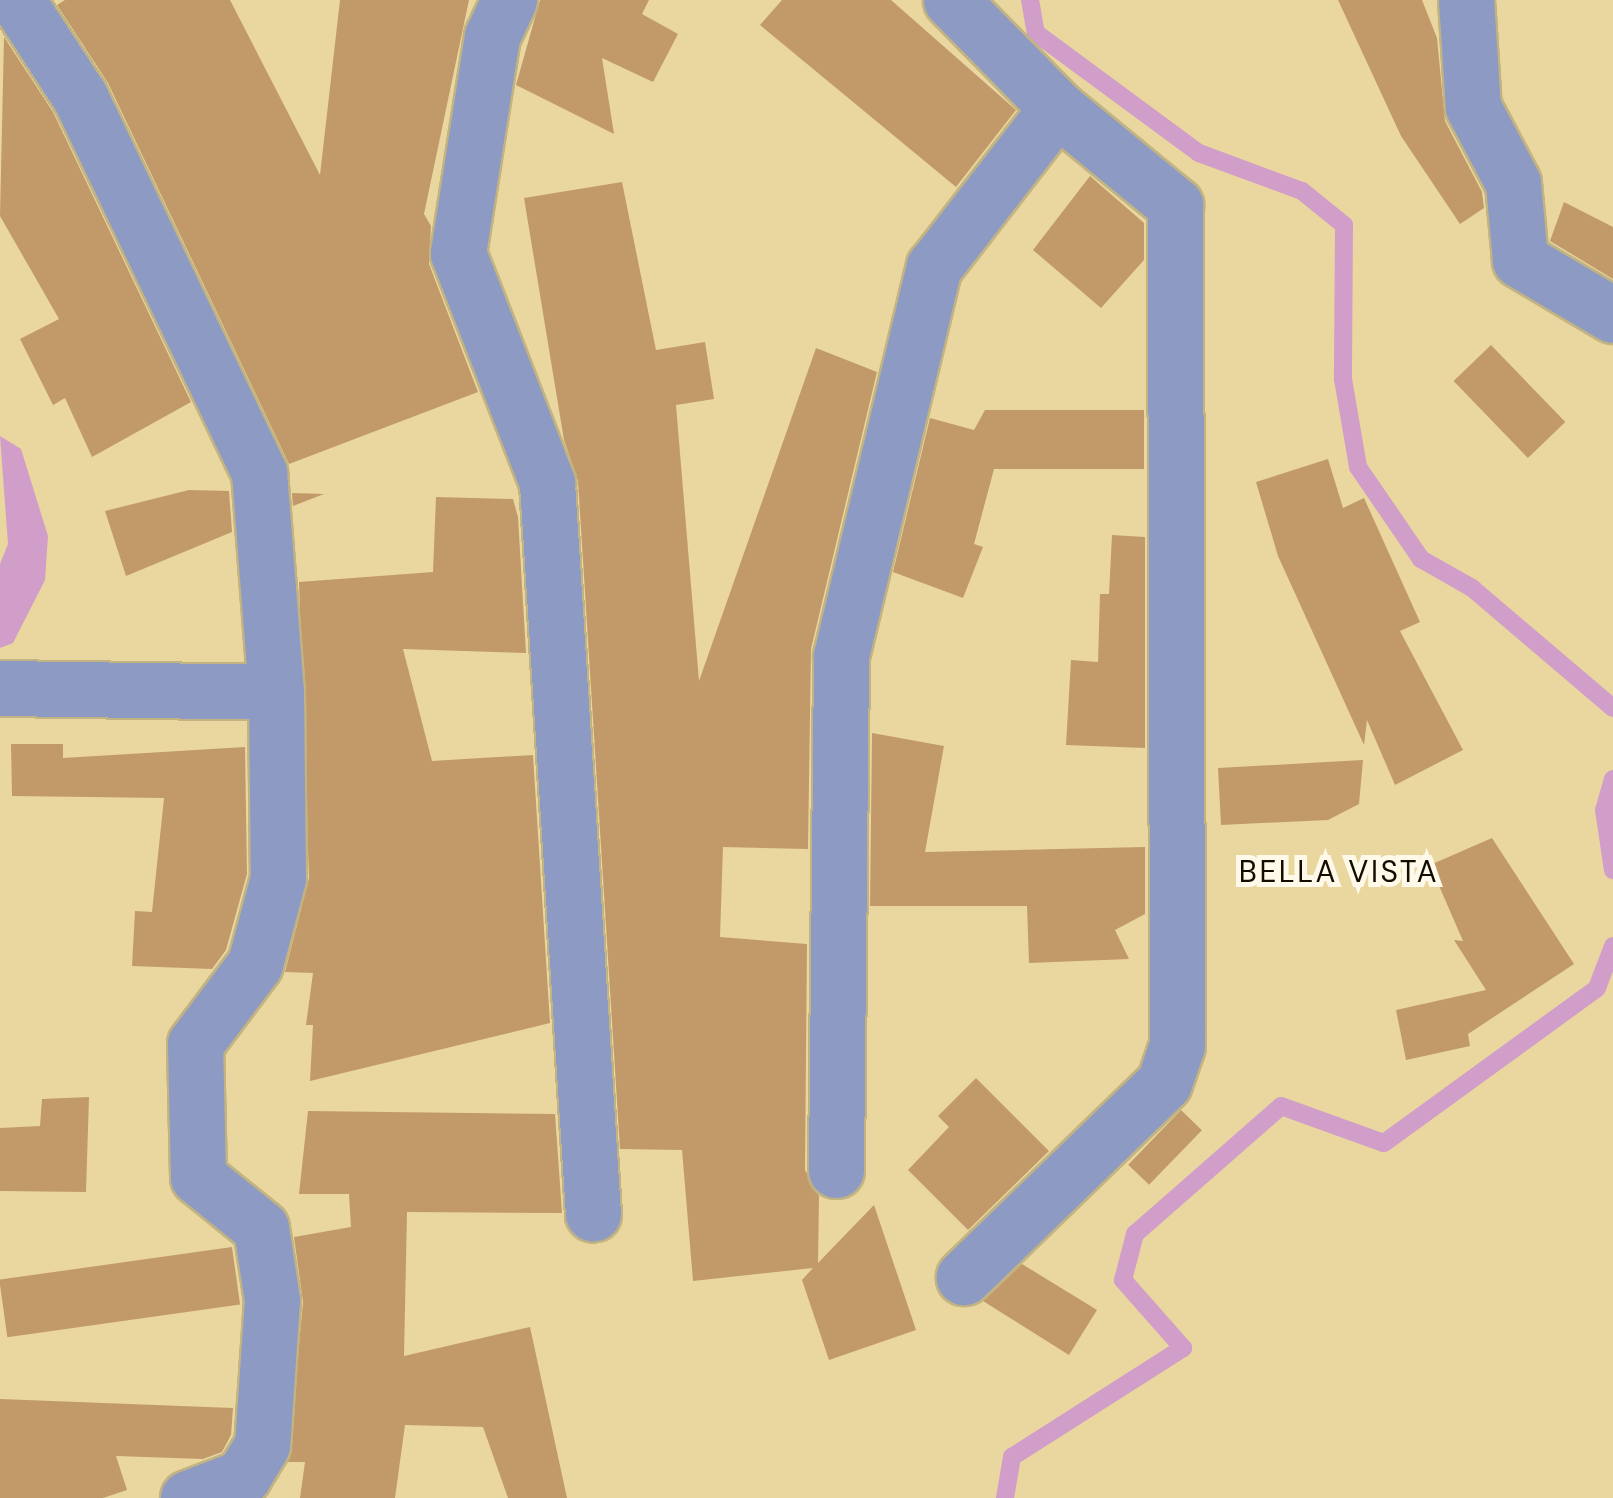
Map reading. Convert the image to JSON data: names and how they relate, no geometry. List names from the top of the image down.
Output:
{
  "districts": ["BELLA VISTA"]
}
